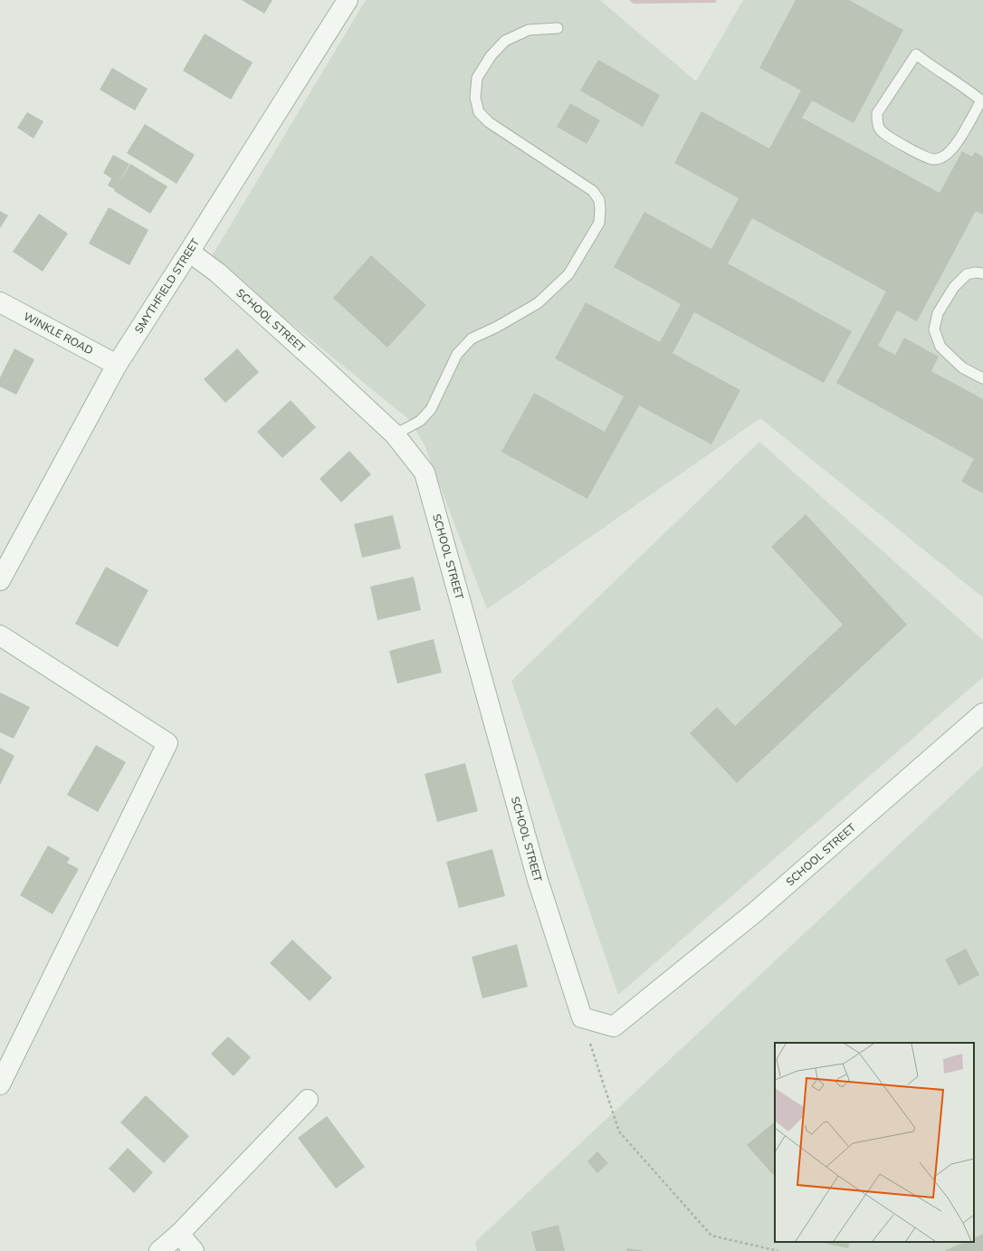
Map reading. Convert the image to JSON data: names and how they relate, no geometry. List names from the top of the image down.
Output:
{
  "streets": {
    "street": ["SMYTHFIELD STREET", "SCHOOL STREET", "WINKLE ROAD"]
  },
  "crossings": [
    ["SMYTHFIELD STREET", "SCHOOL STREET"],
    ["SMYTHFIELD STREET", "WINKLE ROAD"]
  ]
}
